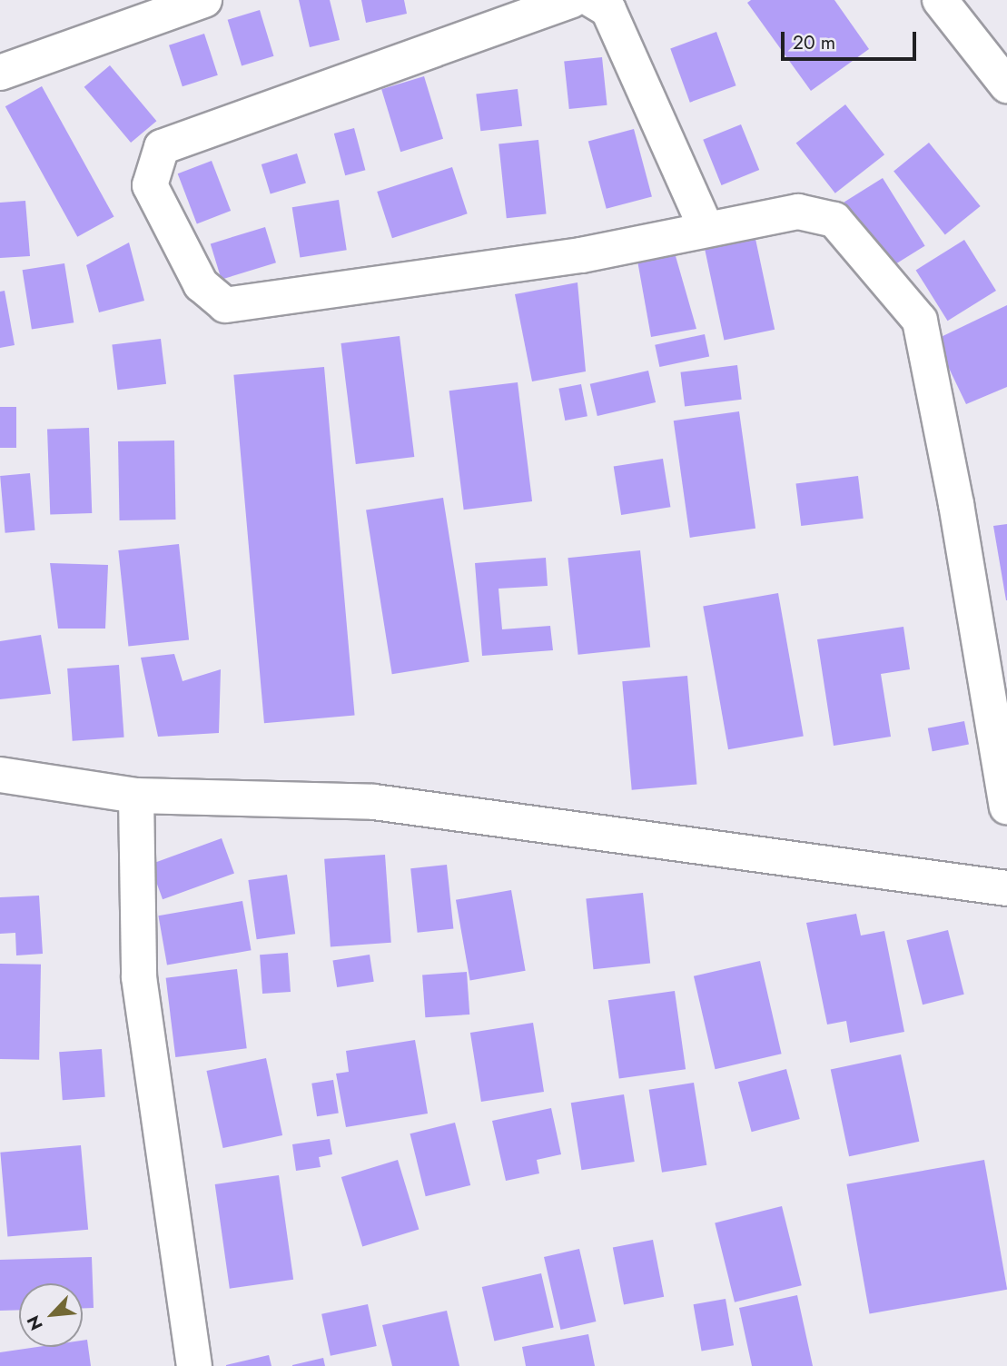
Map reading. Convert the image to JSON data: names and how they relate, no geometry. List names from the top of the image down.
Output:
{
  "scale_bar": "20 m",
  "north": "bottom left"
}
